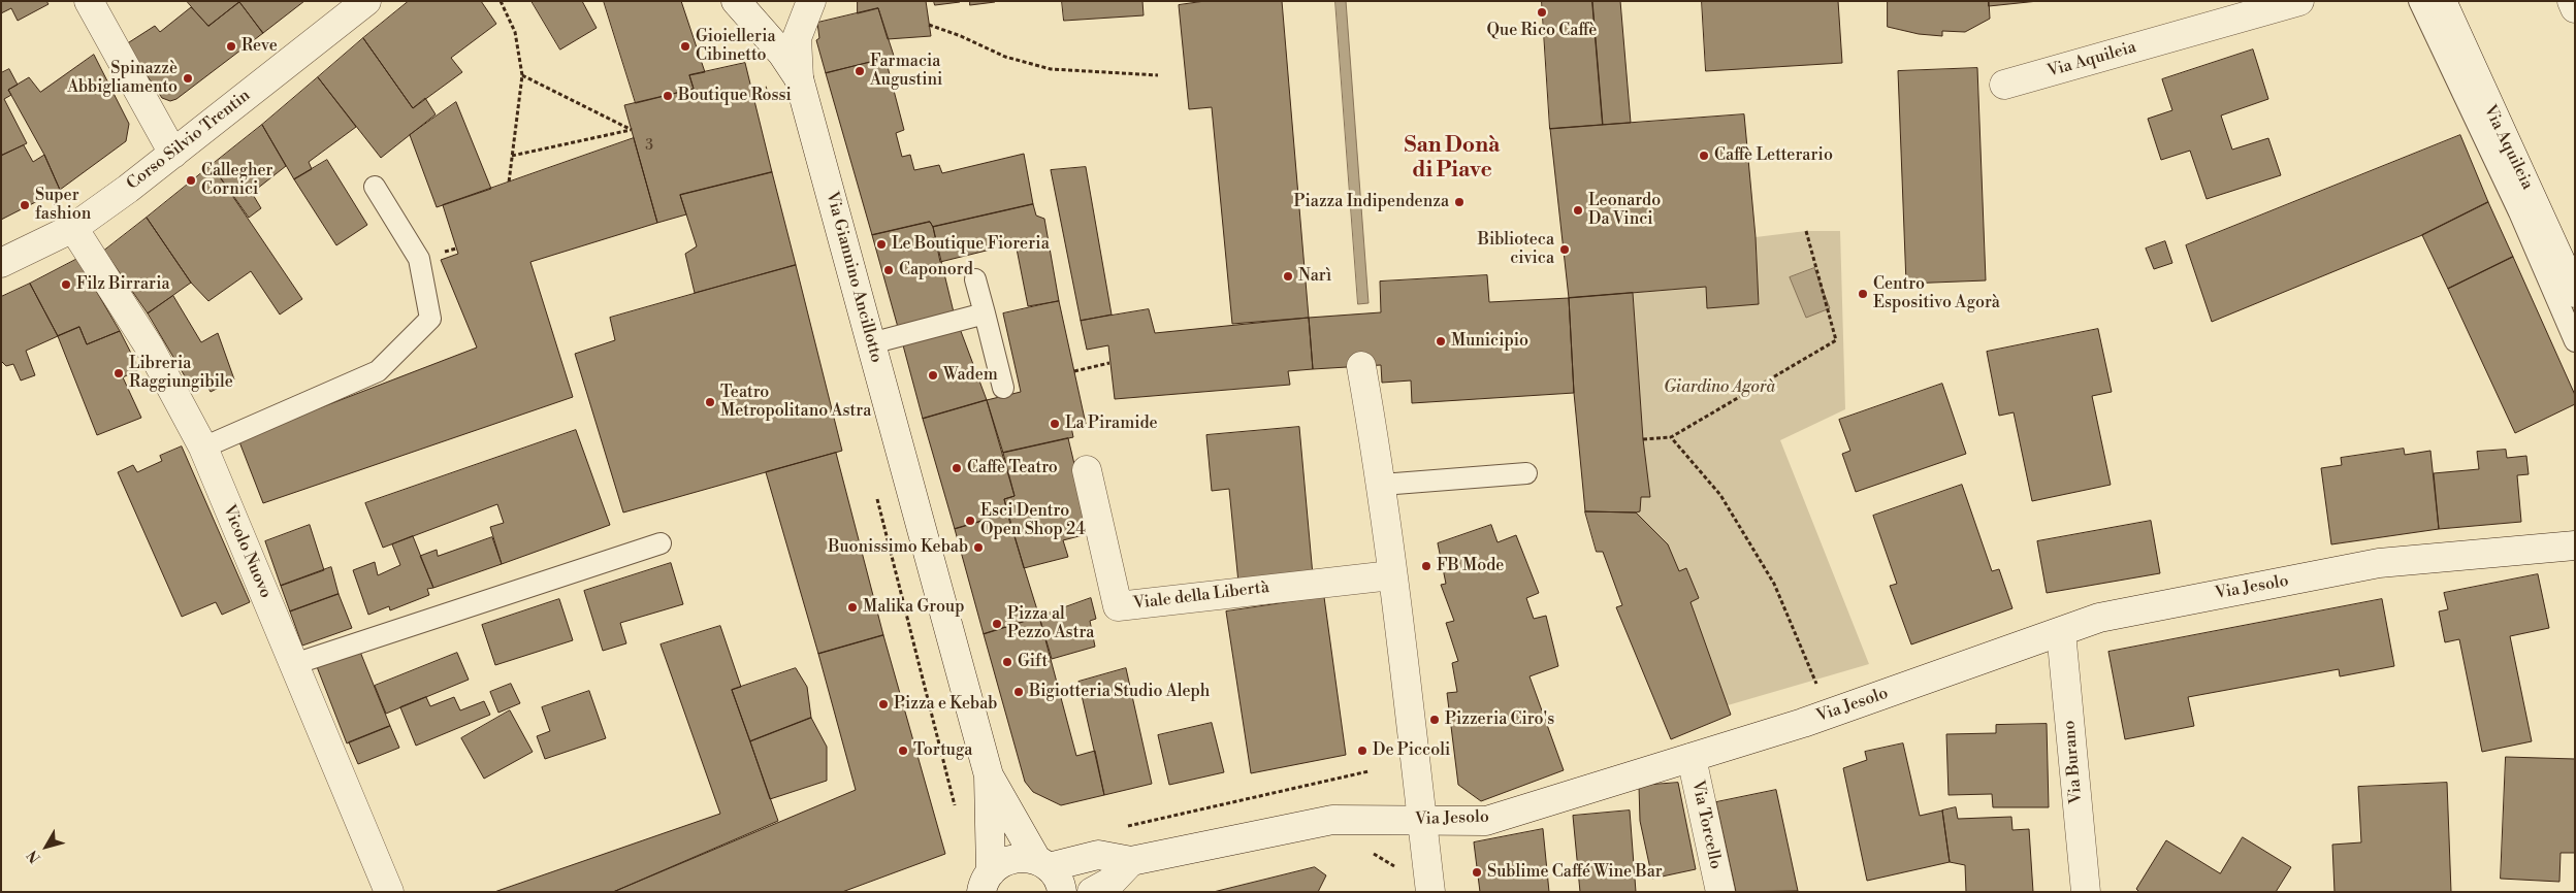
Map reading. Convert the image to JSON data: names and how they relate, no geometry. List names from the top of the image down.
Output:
{
  "streets": {
    "street": [
      "Via Aquileia",
      "Corso Silvio Trentin",
      "Via Giannino Ancillotto",
      "Vicolo Nuovo",
      "Via Jesolo",
      "Viale della Libertà",
      "Via Burano",
      "Via Torcello"
    ]
  },
  "crossings": [
    ["Corso Silvio Trentin", "Vicolo Nuovo"],
    ["Via Giannino Ancillotto", "Via Jesolo"],
    ["Via Jesolo", "Via Burano"],
    ["Via Jesolo", "Via Torcello"]
  ],
  "districts": ["San Donà di Piave"],
  "parks": ["Giardino Agorà"],
  "places": [
    "Que Rico Caffè",
    "Reve",
    "Gioielleria Cibinetto",
    "Farmacia Augustini",
    "Spinazzè Abbigliamento",
    "Boutique Rossi",
    "Caffè Letterario",
    "Callegher Cornici",
    "Piazza Indipendenza",
    "Super fashion",
    "Leonardo Da Vinci",
    "Le Boutique Fioreria",
    "Biblioteca civica",
    "Caponord",
    "Narì",
    "Filz Birraria",
    "Centro Espositivo Agorà",
    "Municipio",
    "Libreria Raggiungibile",
    "Wadem",
    "Teatro Metropolitano Astra",
    "La Piramide",
    "Caffè Teatro",
    "Esci Dentro Open Shop 24",
    "Buonissimo Kebab",
    "FB Mode",
    "Malika Group",
    "Pizza al Pezzo Astra",
    "Gift",
    "Bigiotteria Studio Aleph",
    "Pizza e Kebab",
    "Pizzeria Ciro's",
    "Tortuga",
    "De Piccoli",
    "Sublime Caffé Wine Bar"
  ],
  "house_numbers": ["3"],
  "north": "bottom left"
}
